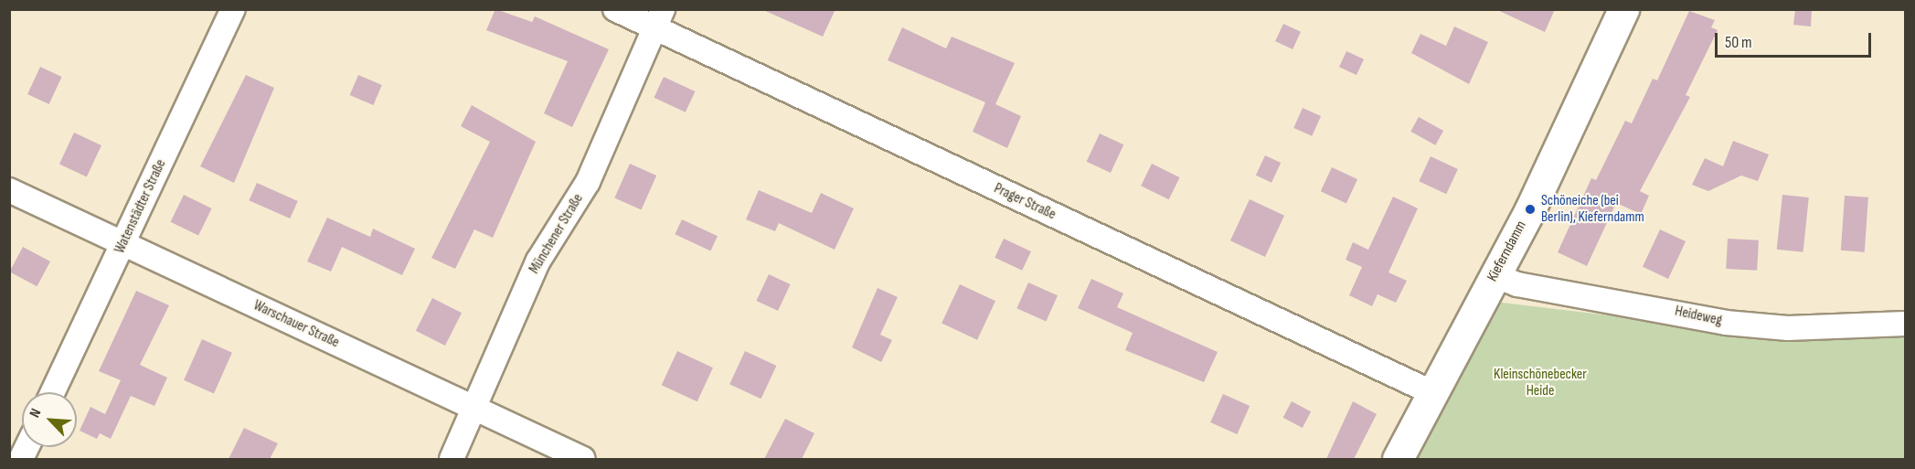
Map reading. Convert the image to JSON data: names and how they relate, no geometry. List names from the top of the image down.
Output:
{
  "streets": {
    "street": [
      "Prager Straße",
      "Watenstädter Straße",
      "Münchener Straße",
      "Kieferndamm",
      "Heideweg",
      "Warschauer Straße"
    ]
  },
  "crossings": [
    ["Prager Straße", "Münchener Straße"],
    ["Prager Straße", "Kieferndamm"],
    ["Watenstädter Straße", "Warschauer Straße"],
    ["Münchener Straße", "Warschauer Straße"],
    ["Kieferndamm", "Heideweg"]
  ],
  "parks": ["Kleinschönebecker Heide"],
  "places": ["Schöneiche (bei Berlin), Kieferndamm"],
  "scale_bar": "50 m",
  "north": "top left"
}
